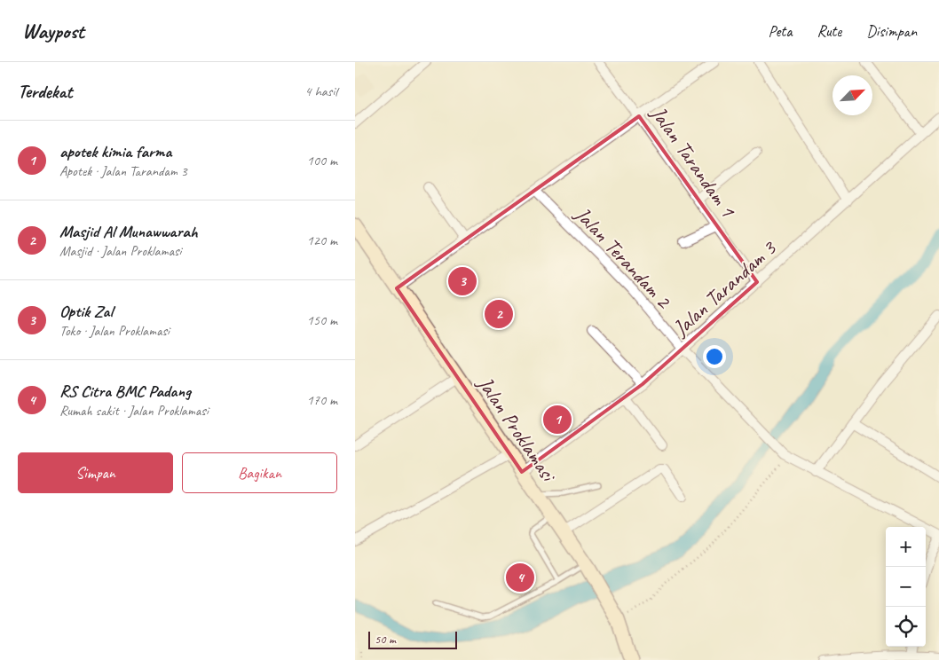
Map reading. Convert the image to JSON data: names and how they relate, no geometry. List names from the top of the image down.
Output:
{
  "streets": {
    "main road": ["Jalan Proklamasi"],
    "street": ["Jalan Tarandam 1", "Jalan Terandam 2", "Jalan Tarandam 3"]
  },
  "crossings": [
    ["Jalan Tarandam 1", "Jalan Tarandam 3"],
    ["Jalan Terandam 2", "Jalan Tarandam 3"],
    ["Jalan Tarandam 3", "Jalan Proklamasi"]
  ],
  "scale_bar": "50 m",
  "north": "top right",
  "page": {
    "header": "Waypost",
    "nav": ["Peta", "Rute", "Disimpan"],
    "heading": ["Terdekat", "4 hasil"],
    "list": [
      {
        "mark": "1",
        "name": "apotek kimia farma",
        "note": "Apotek · Jalan Tarandam 3",
        "value": "100 m"
      },
      {
        "mark": "2",
        "name": "Masjid Al Munawwarah",
        "note": "Masjid · Jalan Proklamasi",
        "value": "120 m"
      },
      {
        "mark": "3",
        "name": "Optik Zal",
        "note": "Toko · Jalan Proklamasi",
        "value": "150 m"
      },
      {
        "mark": "4",
        "name": "RS Citra BMC Padang",
        "note": "Rumah sakit · Jalan Proklamasi",
        "value": "170 m"
      }
    ],
    "pins": [
      "3",
      "2",
      "1",
      "4"
    ],
    "buttons": ["Simpan", "Bagikan"],
    "map_buttons": ["+", "−"],
    "scale": "50 m"
  }
}
